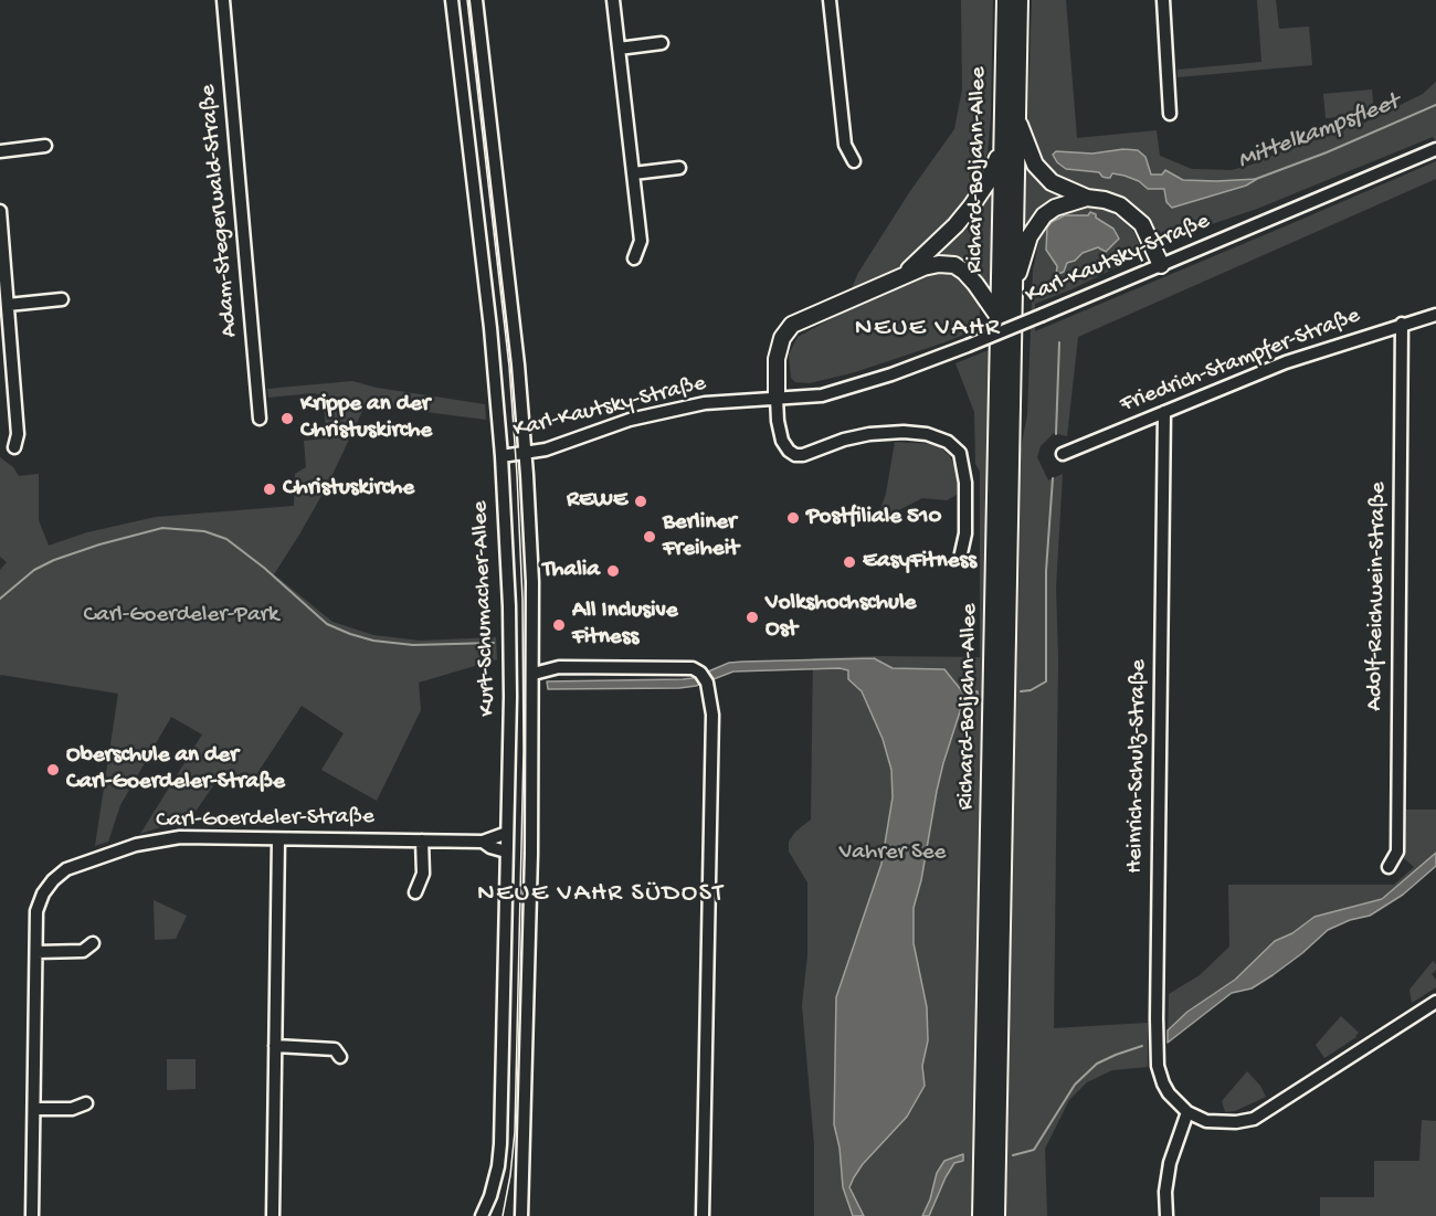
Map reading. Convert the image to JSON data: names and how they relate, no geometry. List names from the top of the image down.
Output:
{
  "streets": {
    "main road": ["Richard-Boljahn-Allee"],
    "street": [
      "Adam-Stegerwald-Straße",
      "Karl-Kautsky-Straße",
      "Friedrich-Stampfer-Straße",
      "Adolf-Reichwein-Straße",
      "Kurt-Schumacher-Allee",
      "Heinrich-Schulz-Straße",
      "Carl-Goerdeler-Straße"
    ]
  },
  "crossings": [
    ["Karl-Kautsky-Straße", "Kurt-Schumacher-Allee"],
    ["Friedrich-Stampfer-Straße", "Adolf-Reichwein-Straße"],
    ["Friedrich-Stampfer-Straße", "Heinrich-Schulz-Straße"],
    ["Kurt-Schumacher-Allee", "Carl-Goerdeler-Straße"]
  ],
  "districts": ["NEUE VAHR", "NEUE VAHR SÜDOST"],
  "water": ["Mittelkampsfleet"],
  "parks": ["Carl-Goerdeler-Park", "Vahrer See"],
  "places": [
    "Krippe an der Christuskirche",
    "Christuskirche",
    "REWE",
    "Postfiliale 510",
    "Berliner Freiheit",
    "EasyFitness",
    "Thalia",
    "Volkshochschule Ost",
    "All Inclusive Fitness",
    "Oberschule an der Carl-Goerdeler-Straße"
  ]
}
